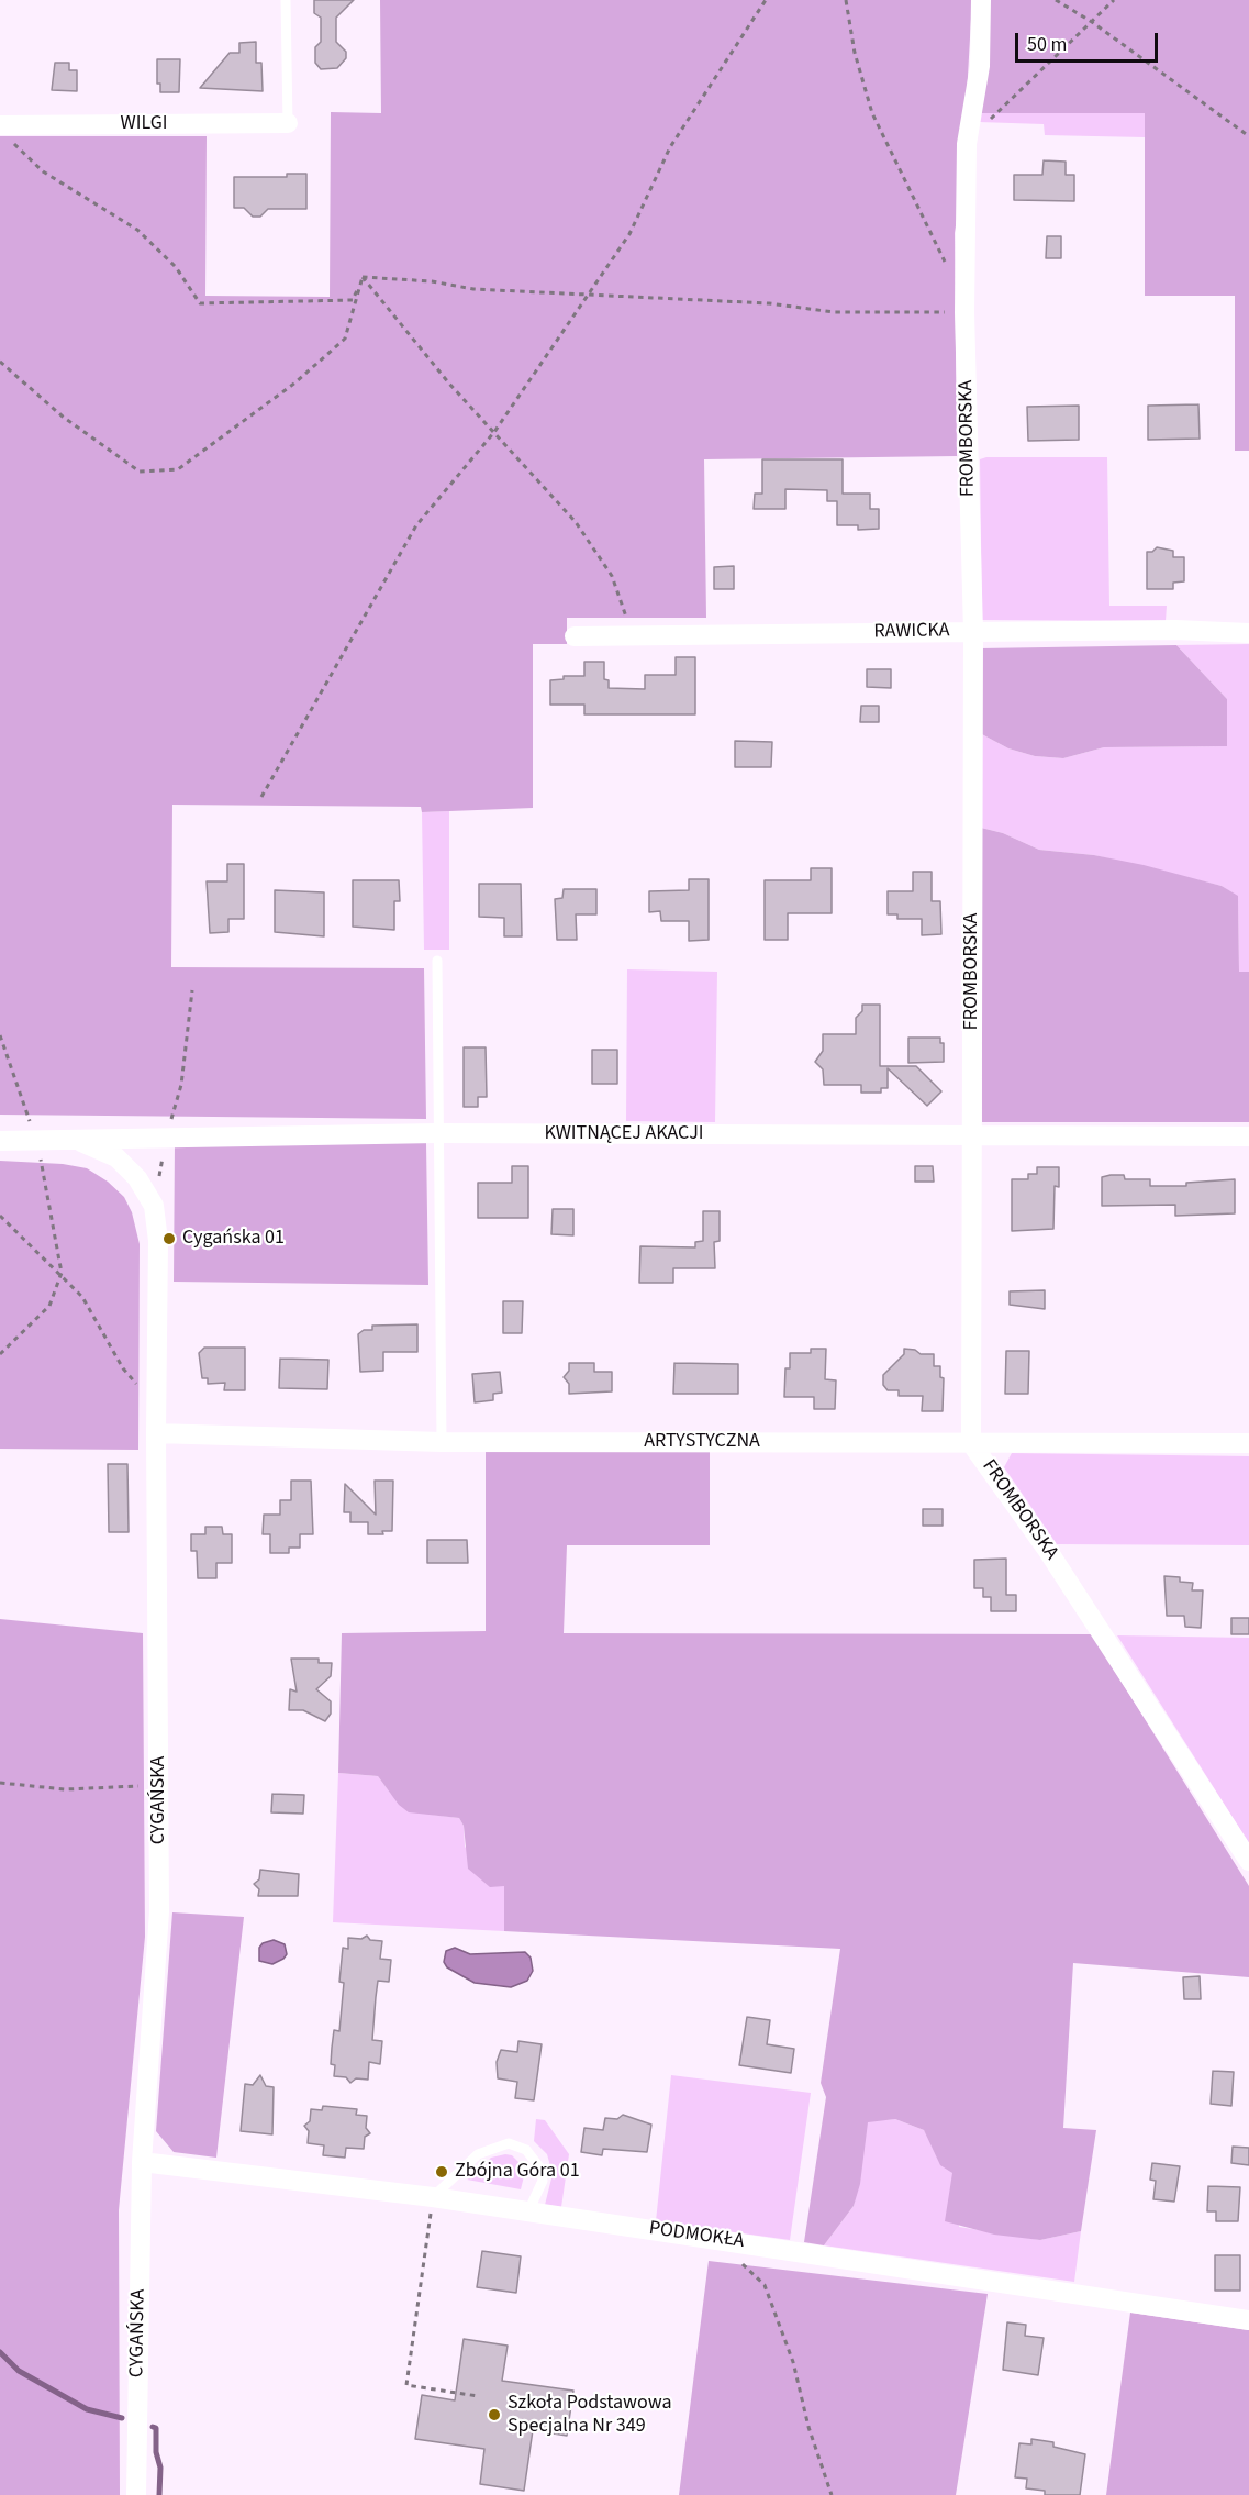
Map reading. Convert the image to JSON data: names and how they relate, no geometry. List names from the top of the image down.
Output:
{
  "streets": {
    "street": [
      "WILGI",
      "FROMBORSKA",
      "RAWICKA",
      "KWITNĄCEJ AKACJI",
      "ARTYSTYCZNA",
      "CYGAŃSKA",
      "PODMOKŁA"
    ]
  },
  "crossings": [
    ["FROMBORSKA", "RAWICKA"],
    ["FROMBORSKA", "KWITNĄCEJ AKACJI"],
    ["FROMBORSKA", "ARTYSTYCZNA"],
    ["KWITNĄCEJ AKACJI", "CYGAŃSKA"],
    ["ARTYSTYCZNA", "CYGAŃSKA"],
    ["CYGAŃSKA", "PODMOKŁA"]
  ],
  "places": ["Cygańska 01", "Zbójna Góra 01", "Szkoła Podstawowa Specjalna Nr 349"],
  "scale_bar": "50 m"
}
